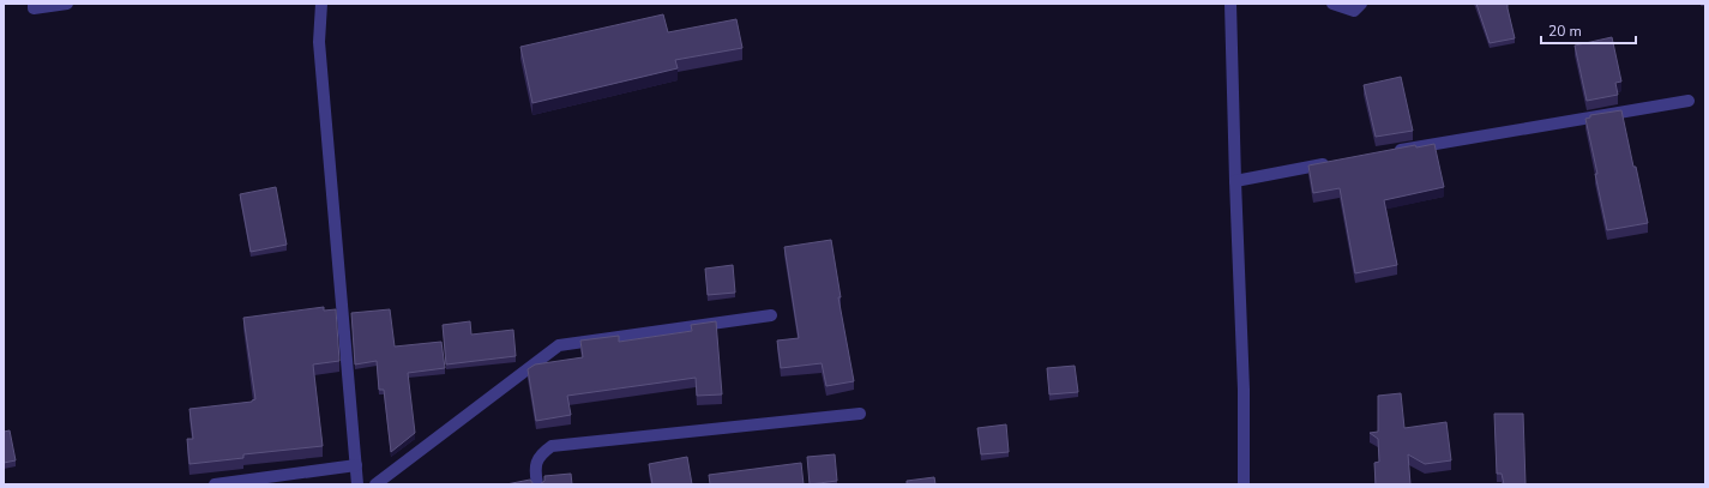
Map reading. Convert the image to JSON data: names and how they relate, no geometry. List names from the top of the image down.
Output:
{
  "scale_bar": "20 m"
}
